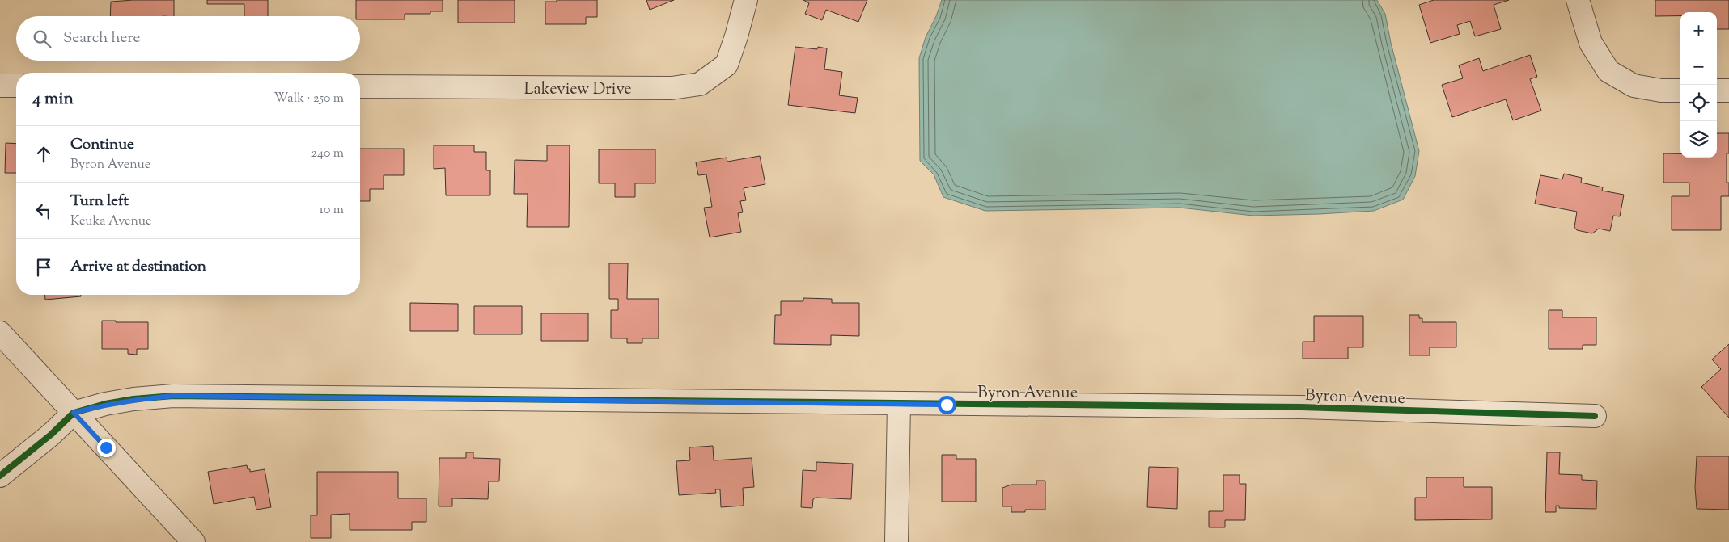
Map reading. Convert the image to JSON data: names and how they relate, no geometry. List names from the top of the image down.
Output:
{
  "streets": {
    "street": ["Lakeview Drive", "Byron Avenue"]
  },
  "page": {
    "map_buttons": ["+", "−"],
    "search": "Search here",
    "heading": ["4 min", "Walk · 250 m"],
    "list": [
      ["Continue", "Byron Avenue", "240 m"],
      ["Turn left", "Keuka Avenue", "10 m"],
      "Arrive at destination"
    ]
  }
}
